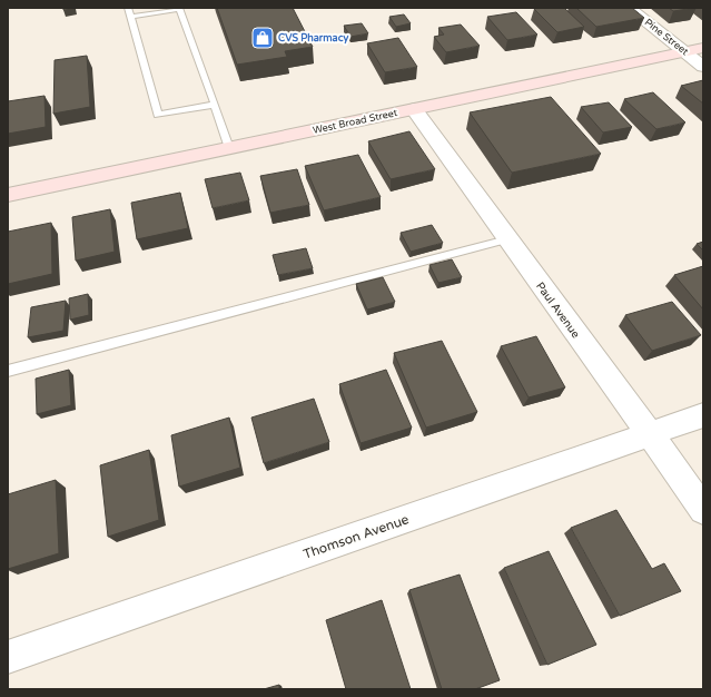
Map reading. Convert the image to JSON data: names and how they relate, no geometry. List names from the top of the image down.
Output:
{
  "streets": {
    "main road": ["West Broad Street"],
    "street": ["Pine Street", "Paul Avenue", "Thomson Avenue"]
  },
  "crossings": [
    ["Pine Street", "West Broad Street"],
    ["West Broad Street", "Paul Avenue"],
    ["Paul Avenue", "Thomson Avenue"]
  ],
  "places": {
    "shop": ["CVS Pharmacy"]
  }
}
